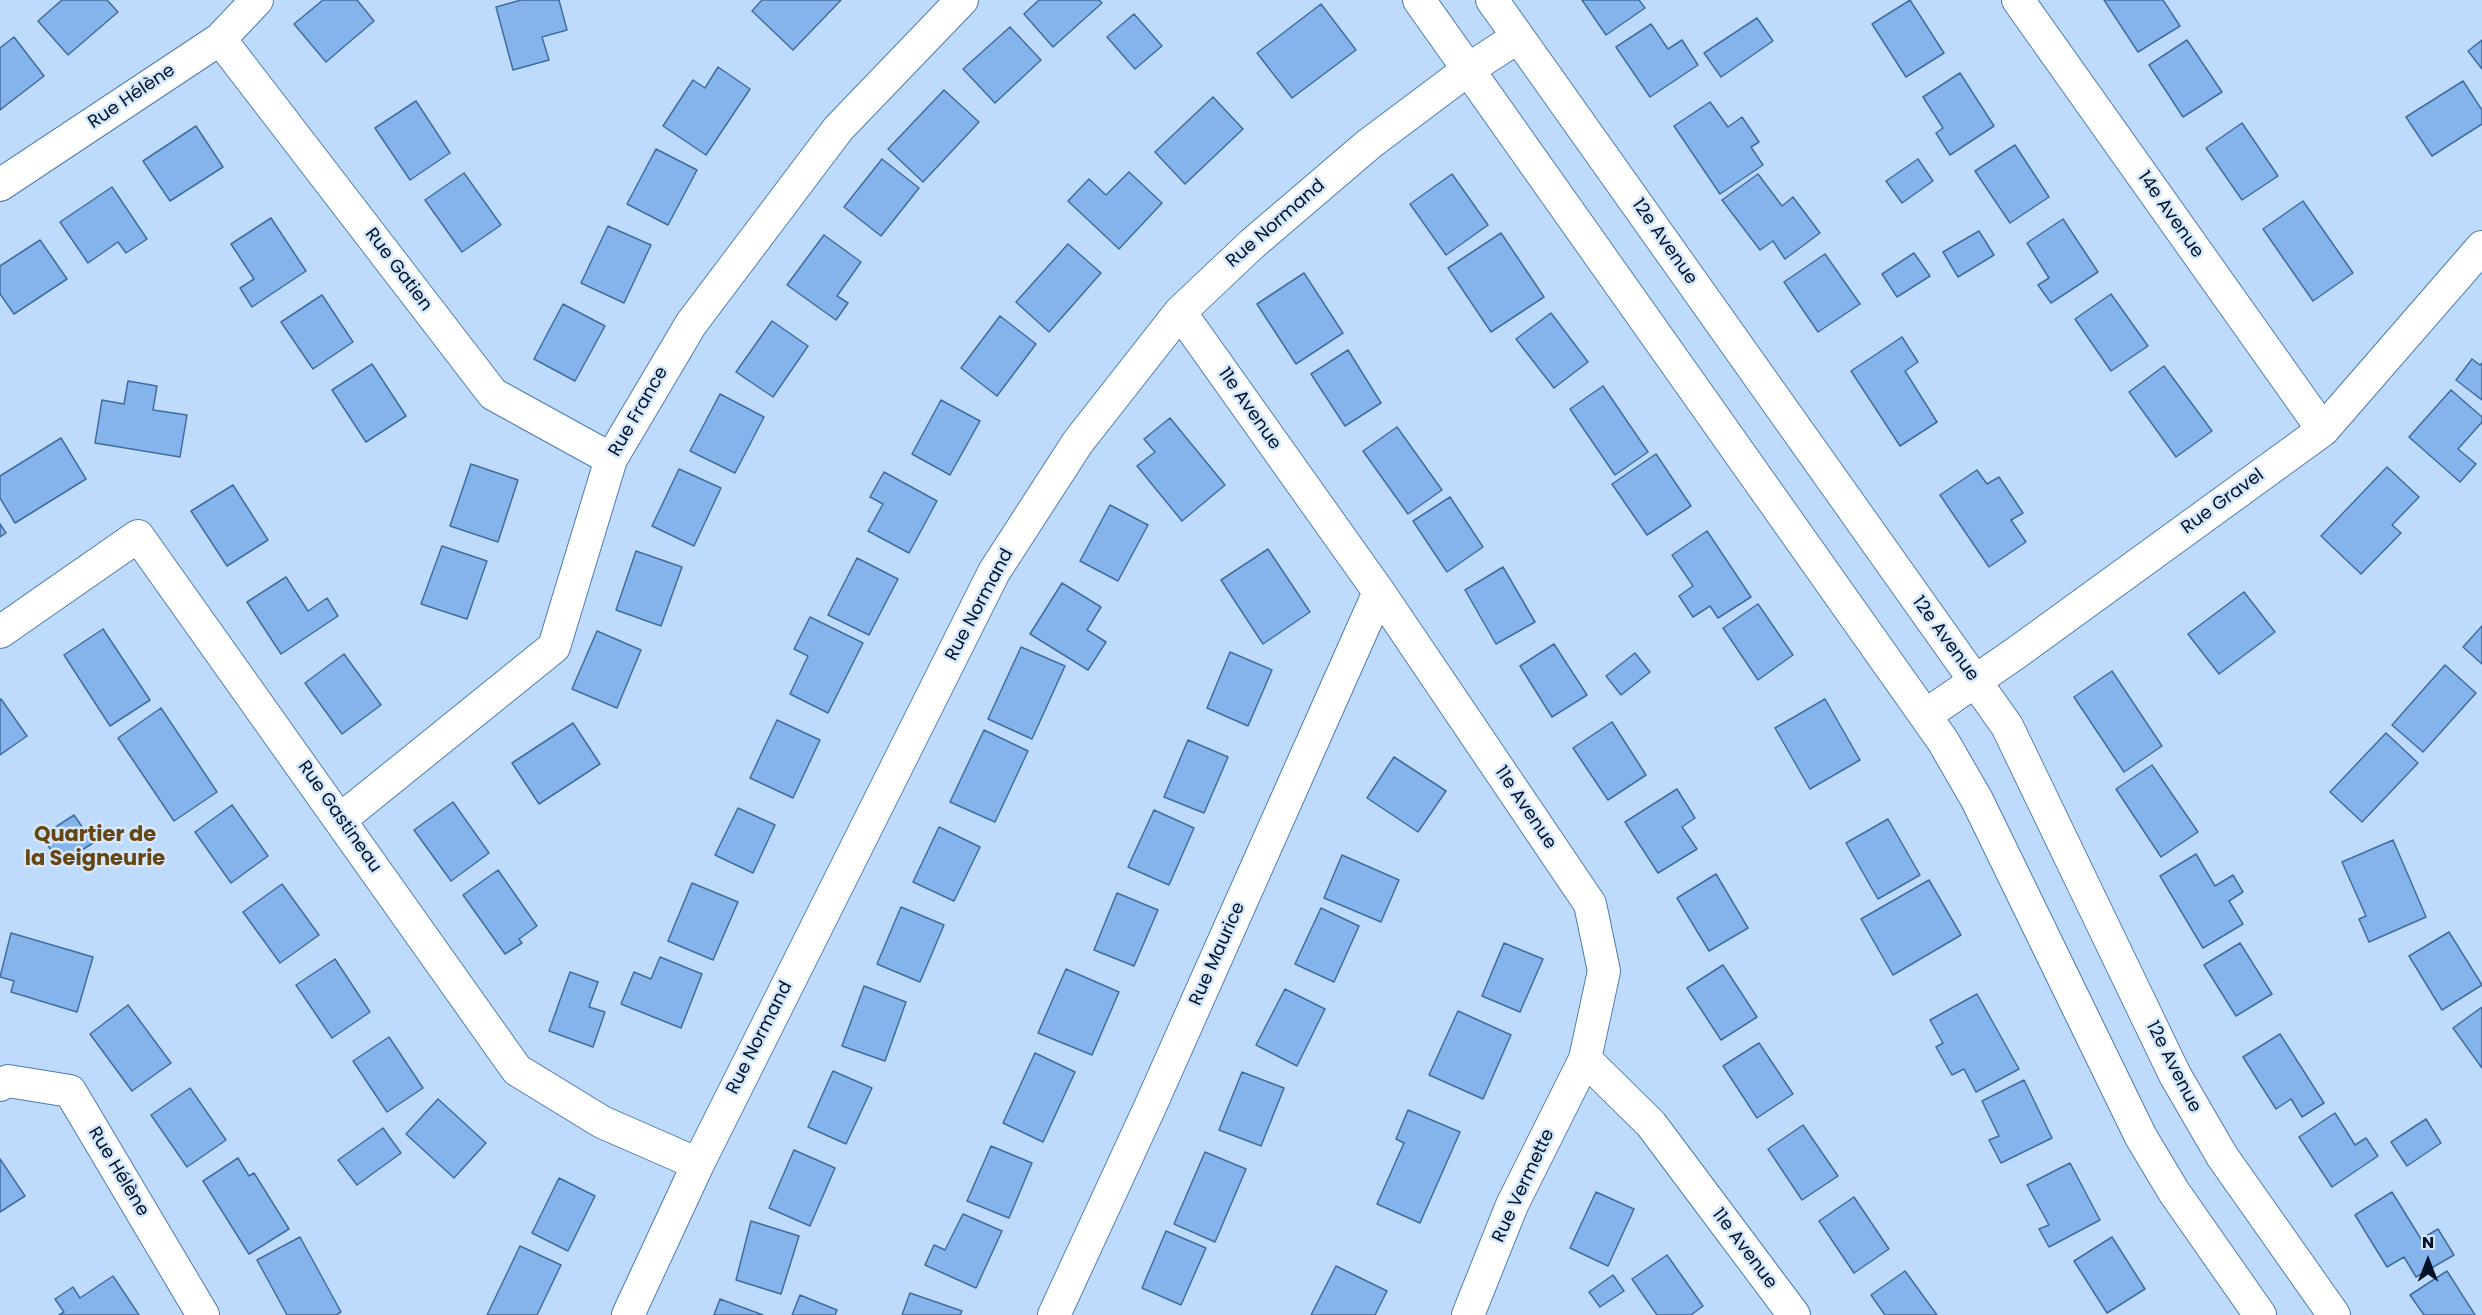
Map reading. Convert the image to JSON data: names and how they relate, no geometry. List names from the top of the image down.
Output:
{
  "streets": {
    "street": [
      "Rue Hélène",
      "14e Avenue",
      "Rue Normand",
      "12e Avenue",
      "Rue Gatien",
      "11e Avenue",
      "Rue France",
      "Rue Gravel",
      "Rue Gastineau",
      "Rue Maurice",
      "Rue Vermette"
    ]
  },
  "crossings": [
    ["Rue Hélène", "Rue Gatien"],
    ["14e Avenue", "Rue Gravel"],
    ["Rue Normand", "12e Avenue"],
    ["Rue Normand", "11e Avenue"],
    ["Rue Normand", "Rue Gastineau"],
    ["12e Avenue", "Rue Gravel"],
    ["Rue Gatien", "Rue France"],
    ["11e Avenue", "Rue Maurice"],
    ["11e Avenue", "Rue Vermette"],
    ["Rue France", "Rue Gastineau"]
  ],
  "districts": ["Quartier de la Seigneurie"],
  "north": "top"
}
